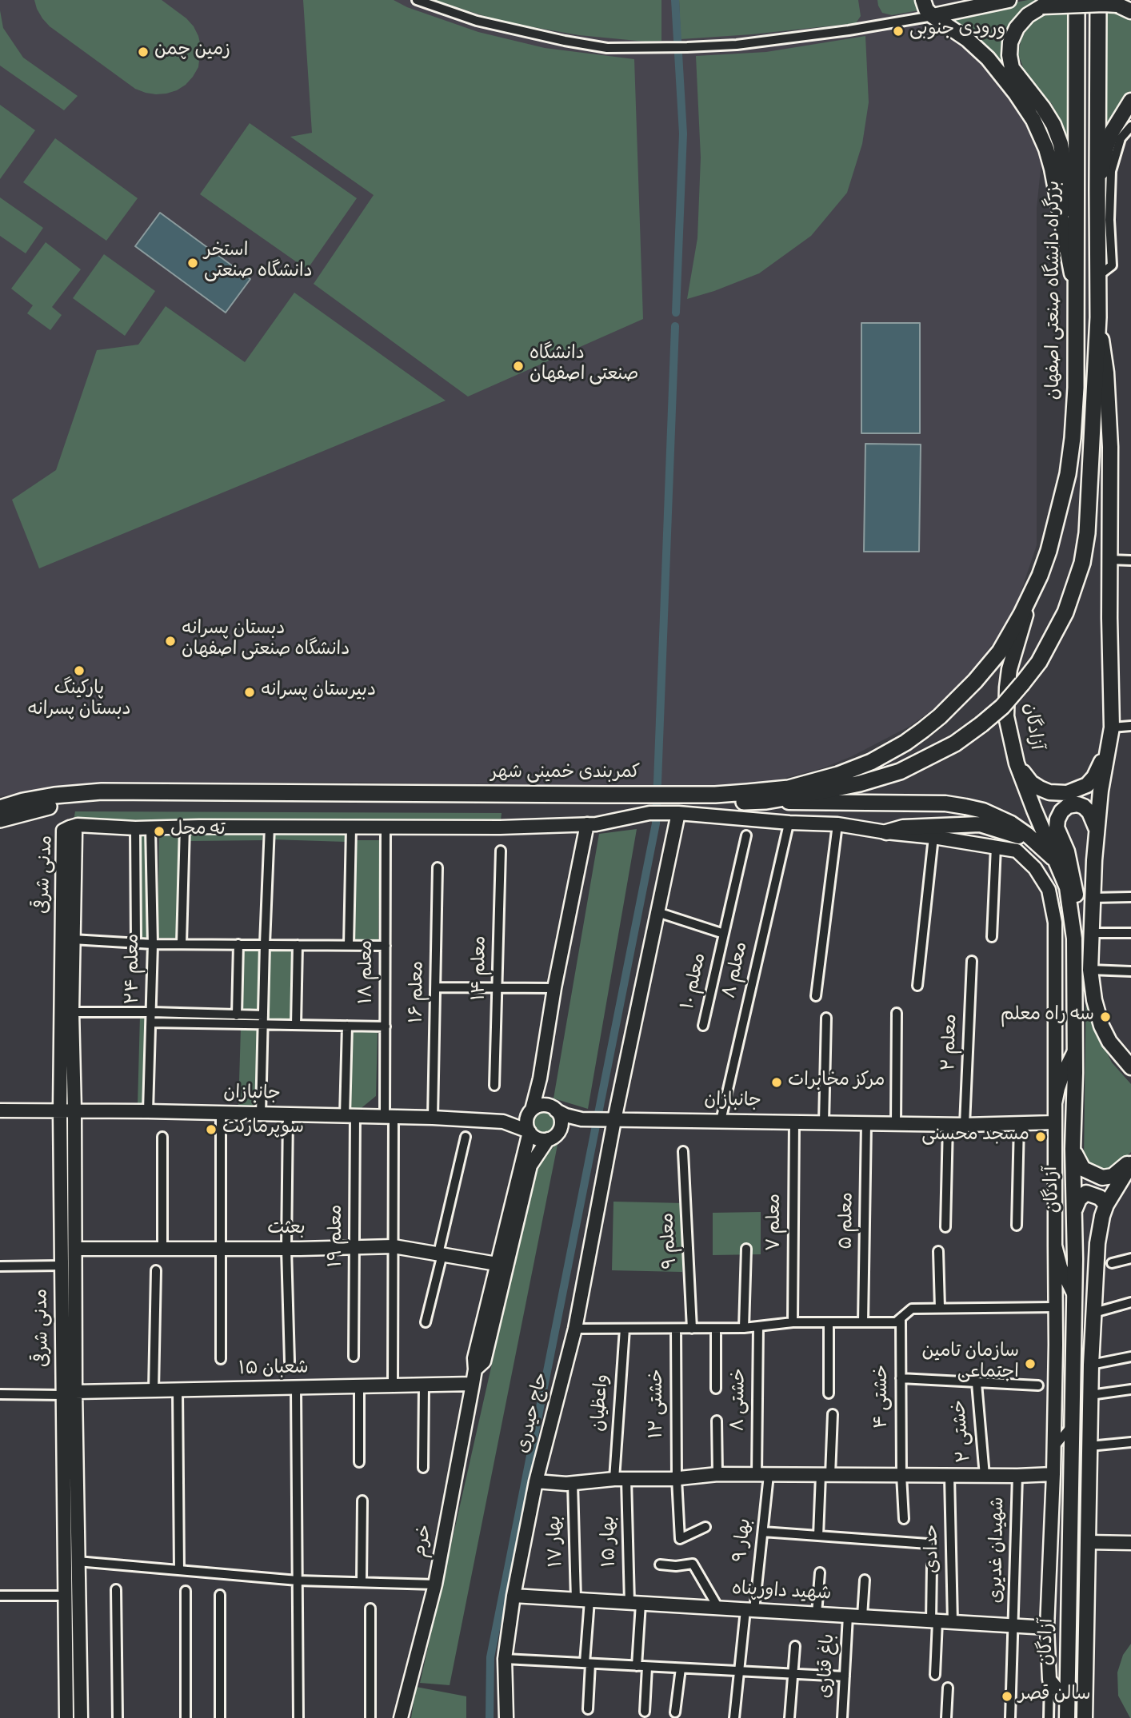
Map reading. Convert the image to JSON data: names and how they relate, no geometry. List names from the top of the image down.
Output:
{
  "streets": {
    "highway": ["بزرگراه دانشگاه صنعتی اصفهان", "کمربندی خمینی شهر"],
    "main road": ["آزادگان"],
    "street": [
      "مدنی شرقی",
      "معلم ۱۴",
      "معلم ۲۴",
      "معلم ۸",
      "معلم ۱۸",
      "معلم ۱۰",
      "معلم ۱۶",
      "معلم ۲",
      "جانبازان",
      "معلم ۵",
      "معلم ۷",
      "بعثت",
      "معلم ۱۹",
      "معلم ۹",
      "۱۵ شعبان",
      "خشتی ۴",
      "خشتی ۸",
      "واعظیان",
      "خشتی ۱۲",
      "حاج حیدری",
      "خشتی ۲",
      "بهار ۹",
      "خرم",
      "بهار ۱۷",
      "بهار ۱۵",
      "حدادی",
      "شهیدان غدیری",
      "شهید داورپناه",
      "باغ قناری"
    ]
  },
  "crossings": [
    ["بزرگراه دانشگاه صنعتی اصفهان", "آزادگان"],
    ["بزرگراه دانشگاه صنعتی اصفهان", "کمربندی خمینی شهر"],
    ["آزادگان", "کمربندی خمینی شهر"],
    ["کمربندی خمینی شهر", "حاج حیدری"],
    ["مدنی شرقی", "جانبازان"],
    ["مدنی شرقی", "بعثت"],
    ["مدنی شرقی", "۱۵ شعبان"],
    ["معلم ۲۴", "جانبازان"],
    ["معلم ۸", "جانبازان"],
    ["معلم ۱۸", "جانبازان"],
    ["معلم ۱۸", "بعثت"],
    ["معلم ۱۸", "۱۵ شعبان"],
    ["معلم ۱۶", "جانبازان"],
    ["معلم ۲", "جانبازان"],
    ["جانبازان", "معلم ۵"],
    ["جانبازان", "معلم ۷"],
    ["جانبازان", "معلم ۱۹"],
    ["جانبازان", "حاج حیدری"],
    ["بعثت", "معلم ۱۹"],
    ["بعثت", "خرم"],
    ["۱۵ شعبان", "خرم"],
    ["خشتی ۸", "بهار ۹"],
    ["واعظیان", "بهار ۱۵"],
    ["حاج حیدری", "شهید داورپناه"],
    ["بهار ۹", "شهید داورپناه"],
    ["بهار ۱۷", "شهید داورپناه"],
    ["بهار ۱۵", "شهید داورپناه"],
    ["حدادی", "شهید داورپناه"],
    ["شهیدان غدیری", "شهید داورپناه"],
    ["شهید داورپناه", "باغ قناری"]
  ],
  "places": [
    "ورودی جنوبی",
    "زمین چمن",
    "استخر دانشگاه صنعتی",
    "دانشگاه صنعتی اصفهان",
    "دبستان پسرانه دانشگاه صنعتی اصفهان",
    "پارکینگ دبستان پسرانه",
    "دبیرستان پسرانه",
    "ته محل",
    "سه راه معلم",
    "مرکز مخابرات",
    "سوپرمارکت",
    "مسجد محسنی",
    "سازمان تامین اجتماعی",
    "سالن قصر"
  ]
}
